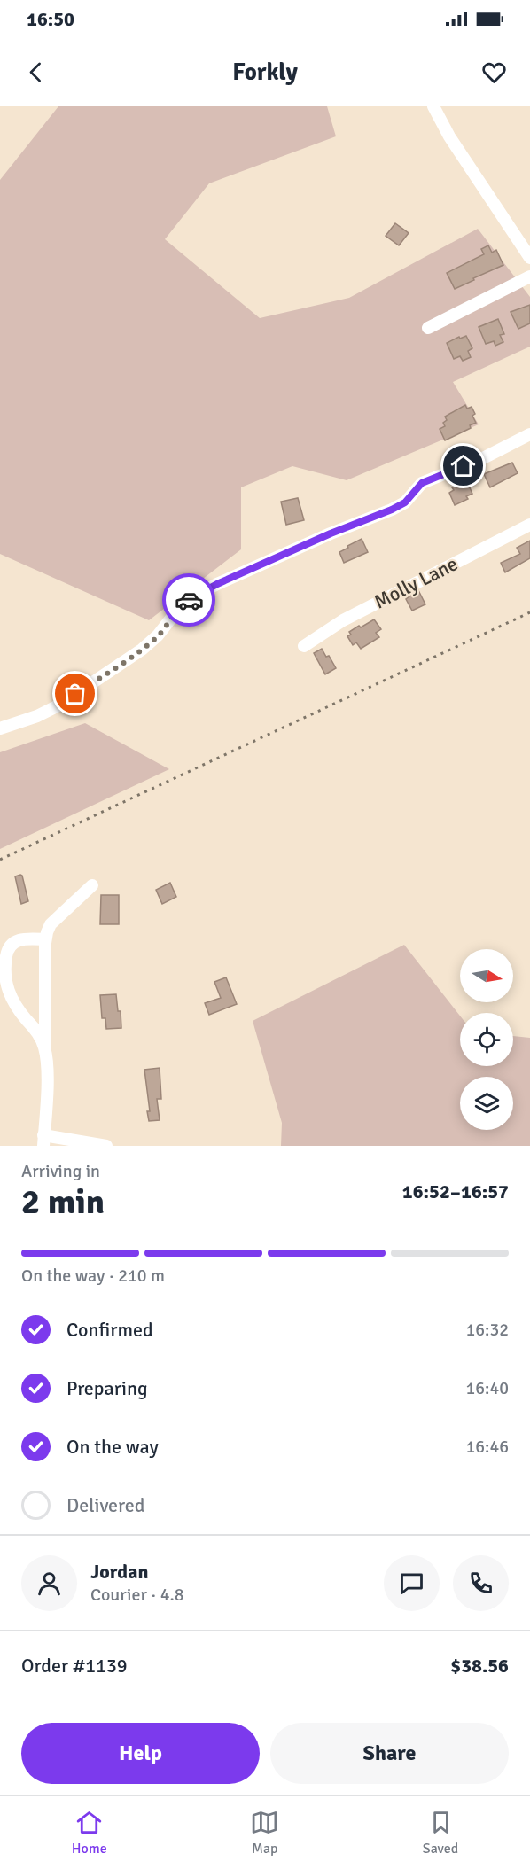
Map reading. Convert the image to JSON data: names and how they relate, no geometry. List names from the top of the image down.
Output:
{
  "streets": {
    "street": ["Molly Lane"]
  },
  "north": "right",
  "page": {
    "status": "16:50",
    "header": "Forkly",
    "heading": ["2 min", "Arriving in", "16:52–16:57"],
    "panel": [
      "Jordan",
      "Courier · 4.8",
      "Order #1139",
      "$38.56"
    ],
    "bar": "On the way · 210 m",
    "list": [
      ["Confirmed", "16:32"],
      ["Preparing", "16:40"],
      ["On the way", "16:46"],
      "Delivered"
    ],
    "buttons": ["Help", "Share"],
    "tabs": ["Home", "Map", "Saved"]
  }
}
